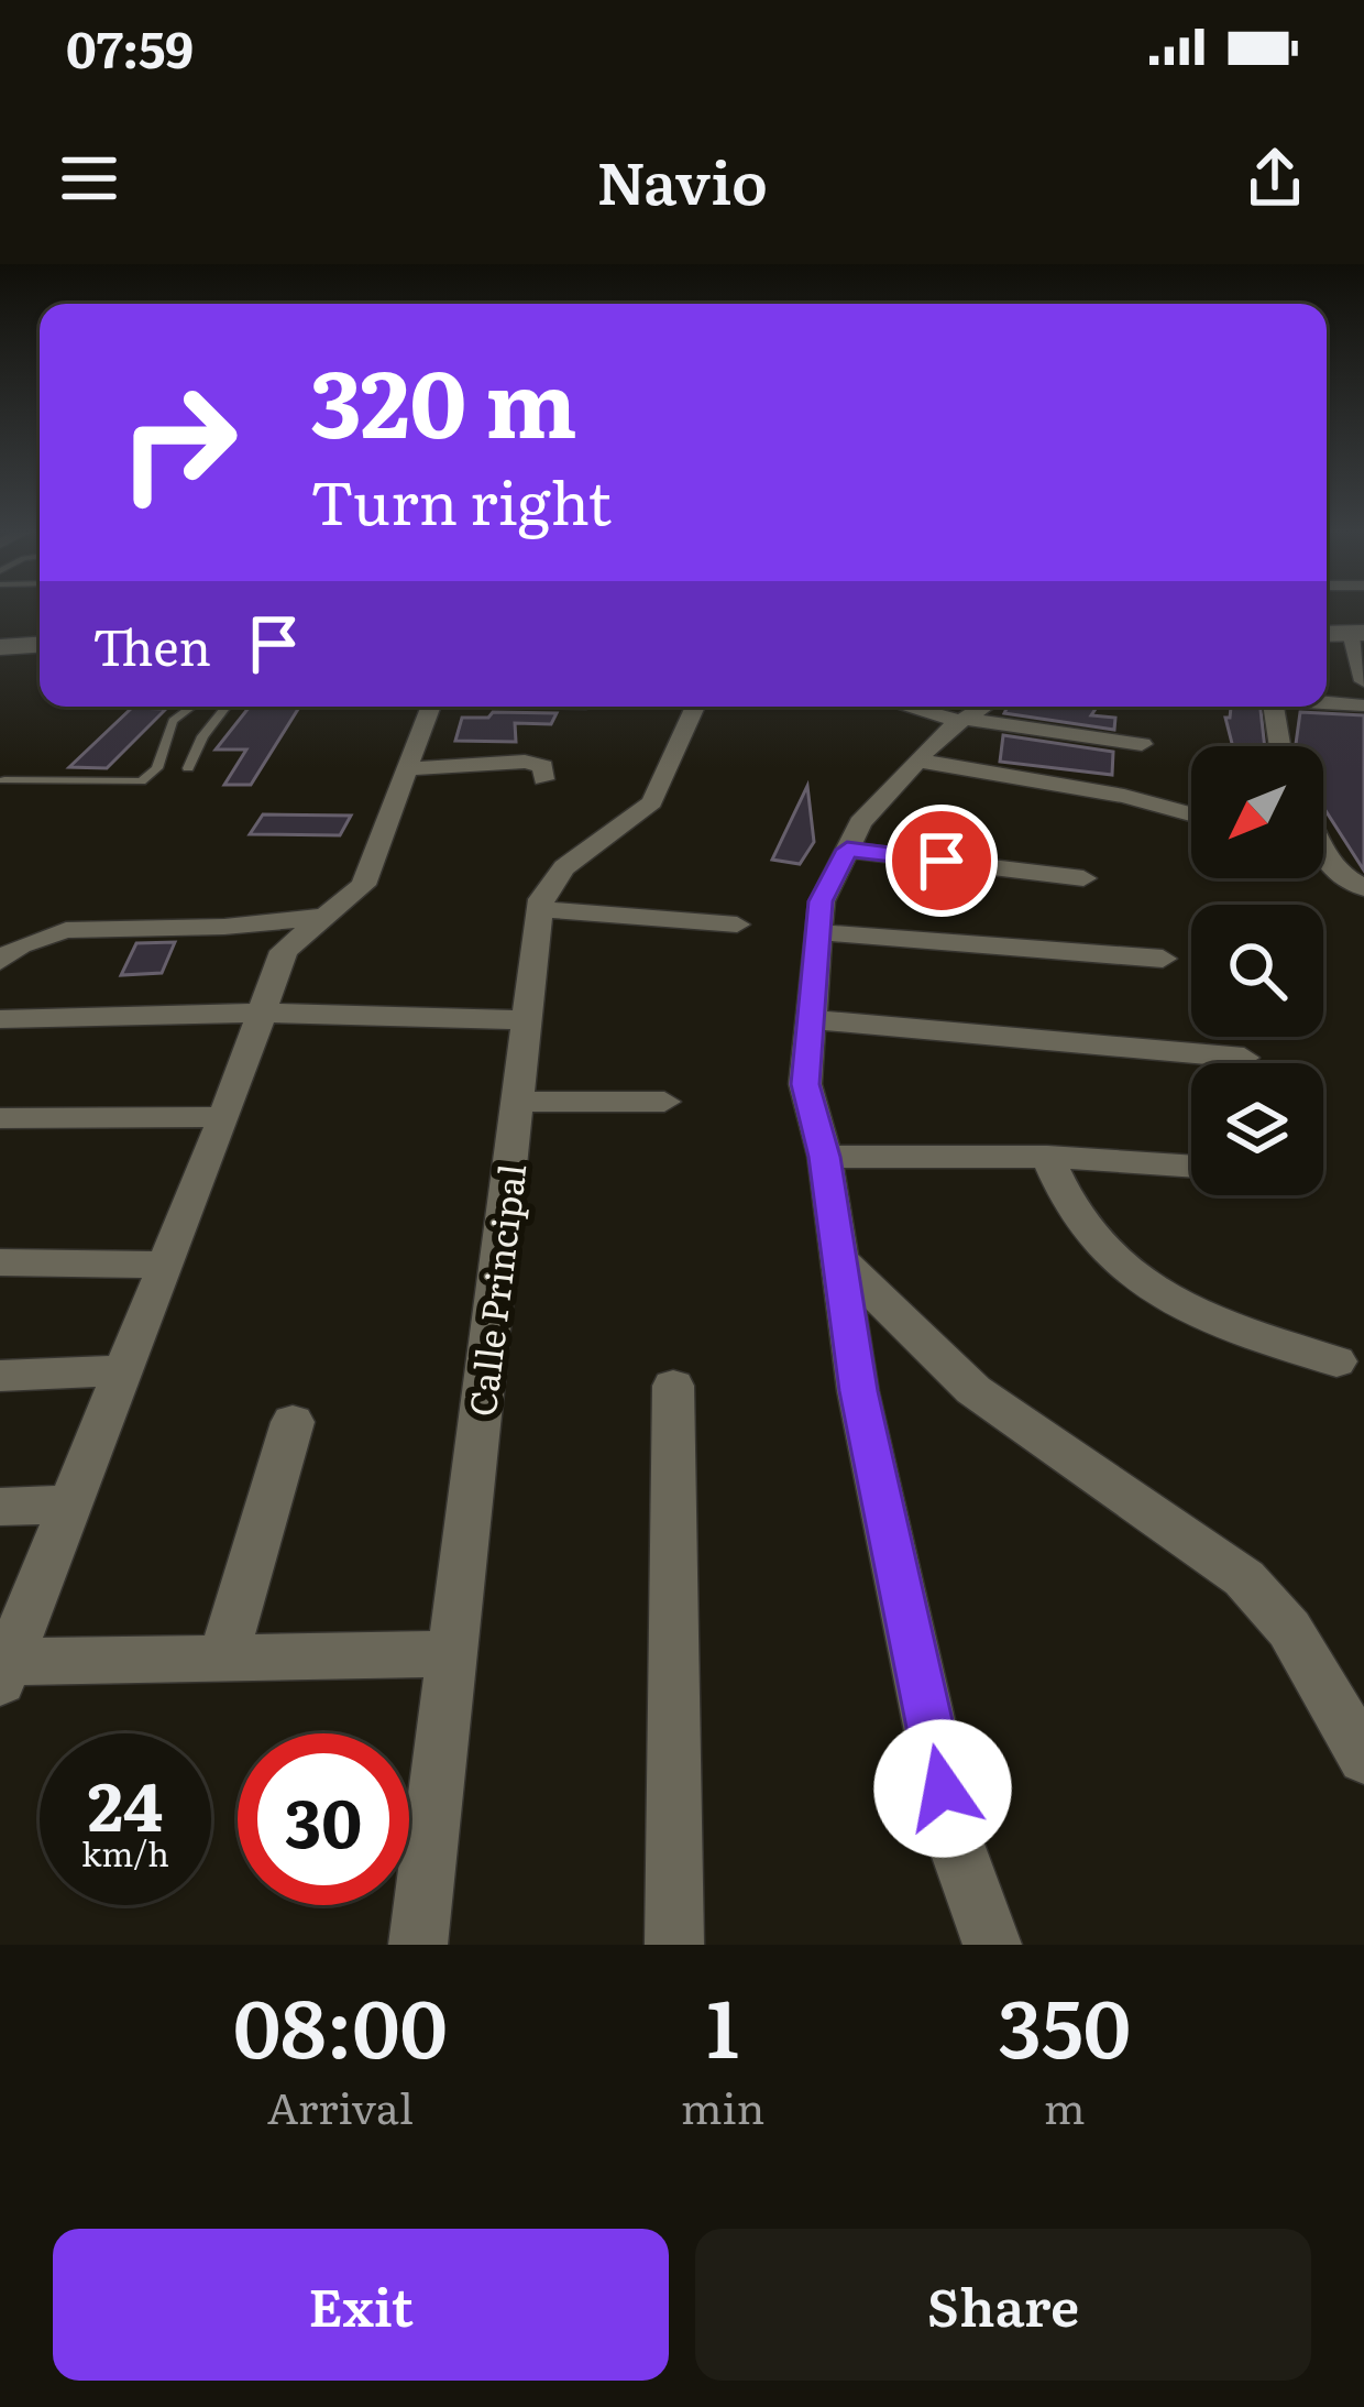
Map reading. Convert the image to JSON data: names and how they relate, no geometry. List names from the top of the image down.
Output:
{
  "streets": {
    "street": ["Calle Principal"]
  },
  "north": "bottom left",
  "page": {
    "status": "07:59",
    "header": "Navio",
    "turn": ["320 m", "Turn right"],
    "then": "Then",
    "speed": "24 km/h",
    "limit": "30",
    "eta": [
      "08:00",
      "Arrival",
      "1",
      "min",
      "350",
      "m"
    ],
    "buttons": ["Exit", "Share"]
  }
}
